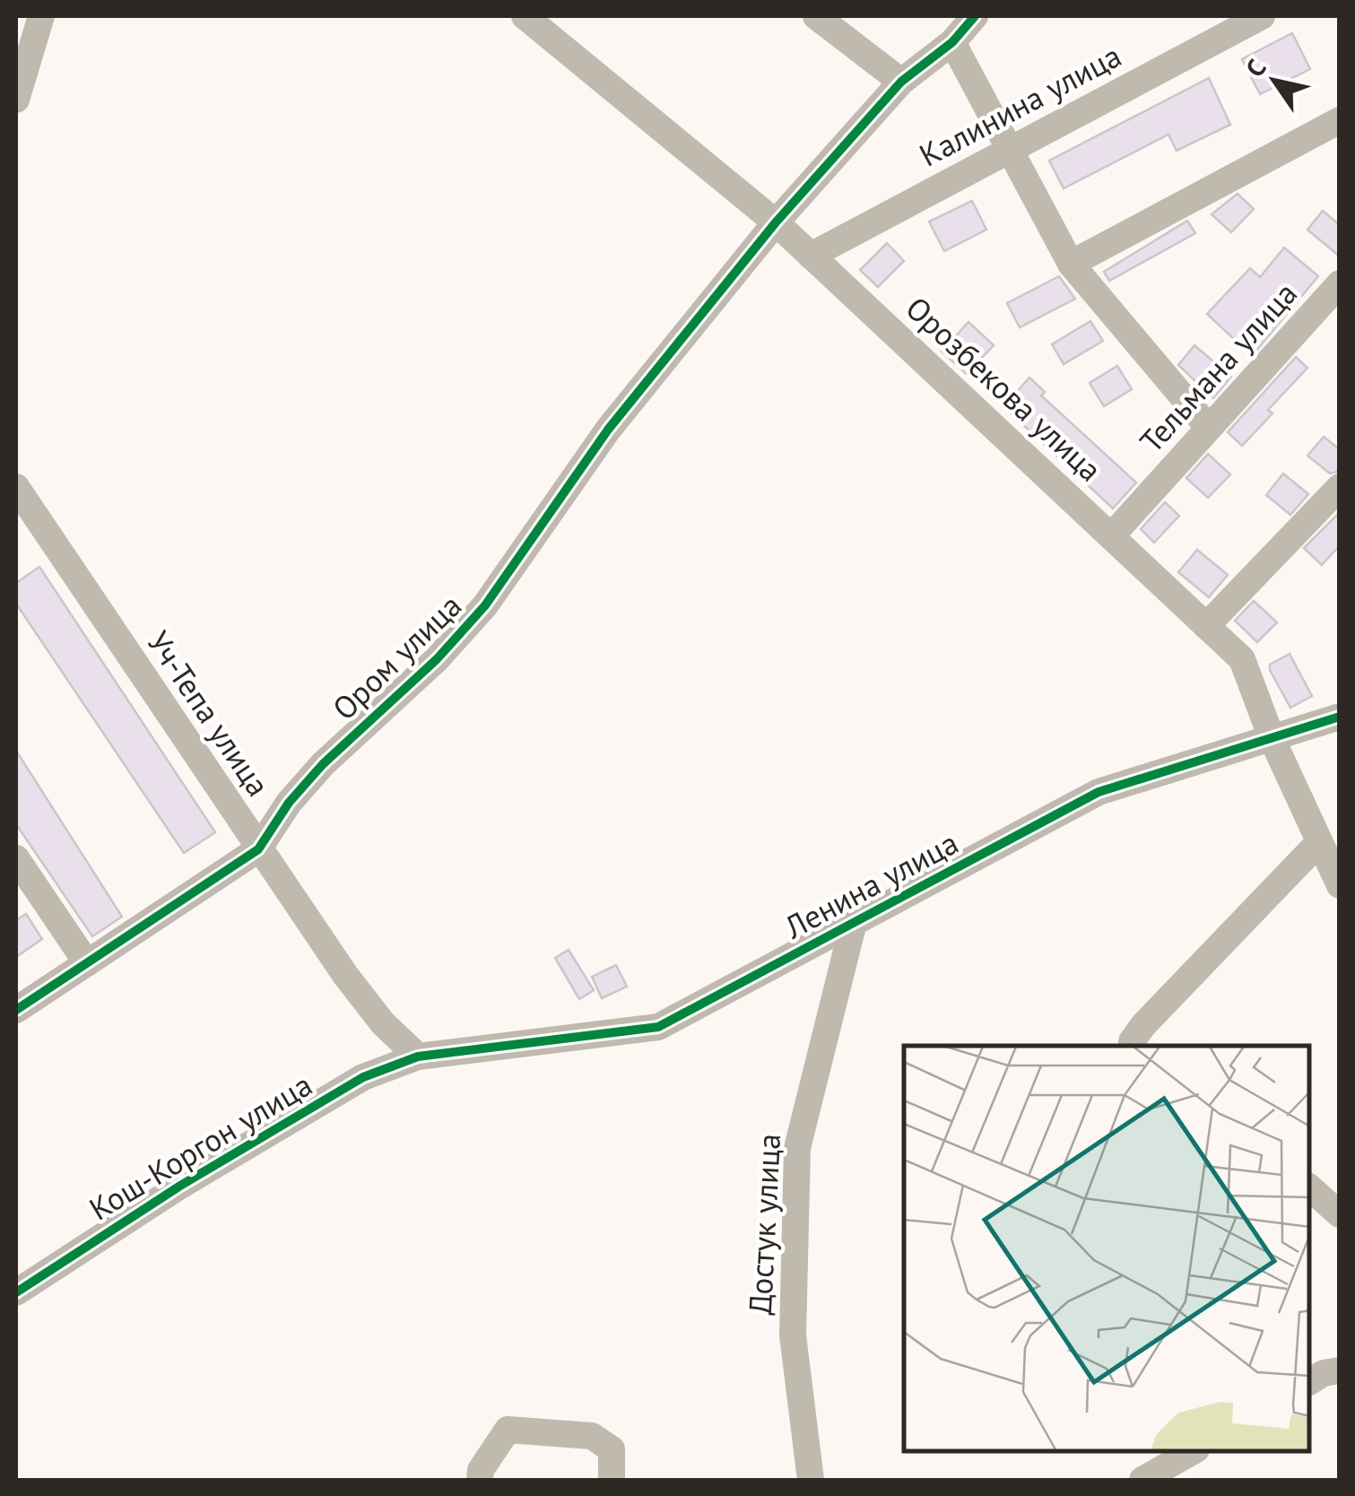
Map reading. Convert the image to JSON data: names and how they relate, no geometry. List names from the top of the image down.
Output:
{
  "streets": {
    "street": [
      "Калинина улица",
      "Тельмана улица",
      "Орозбекова улица",
      "Ором улица",
      "Уч-Тепа улица",
      "Ленина улица",
      "Кош-Коргон улица",
      "Достук улица"
    ]
  },
  "crossings": [
    ["Калинина улица", "Орозбекова улица"],
    ["Тельмана улица", "Орозбекова улица"],
    ["Орозбекова улица", "Ором улица"],
    ["Орозбекова улица", "Ленина улица"],
    ["Ором улица", "Уч-Тепа улица"],
    ["Уч-Тепа улица", "Ленина улица"],
    ["Уч-Тепа улица", "Кош-Коргон улица"],
    ["Ленина улица", "Кош-Коргон улица"],
    ["Ленина улица", "Достук улица"]
  ],
  "north": "top left"
}
